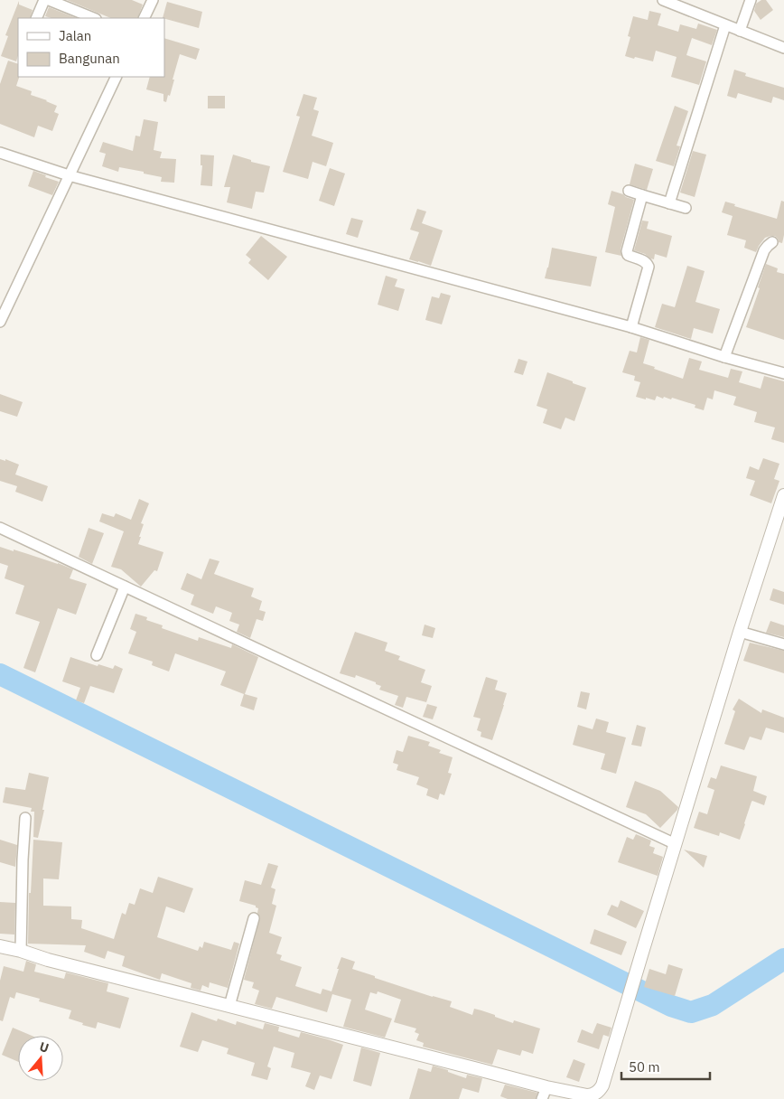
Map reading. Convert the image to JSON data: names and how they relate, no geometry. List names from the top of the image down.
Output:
{
  "legend": ["Jalan", "Bangunan"],
  "scale_bar": "50 m",
  "north": "top"
}
